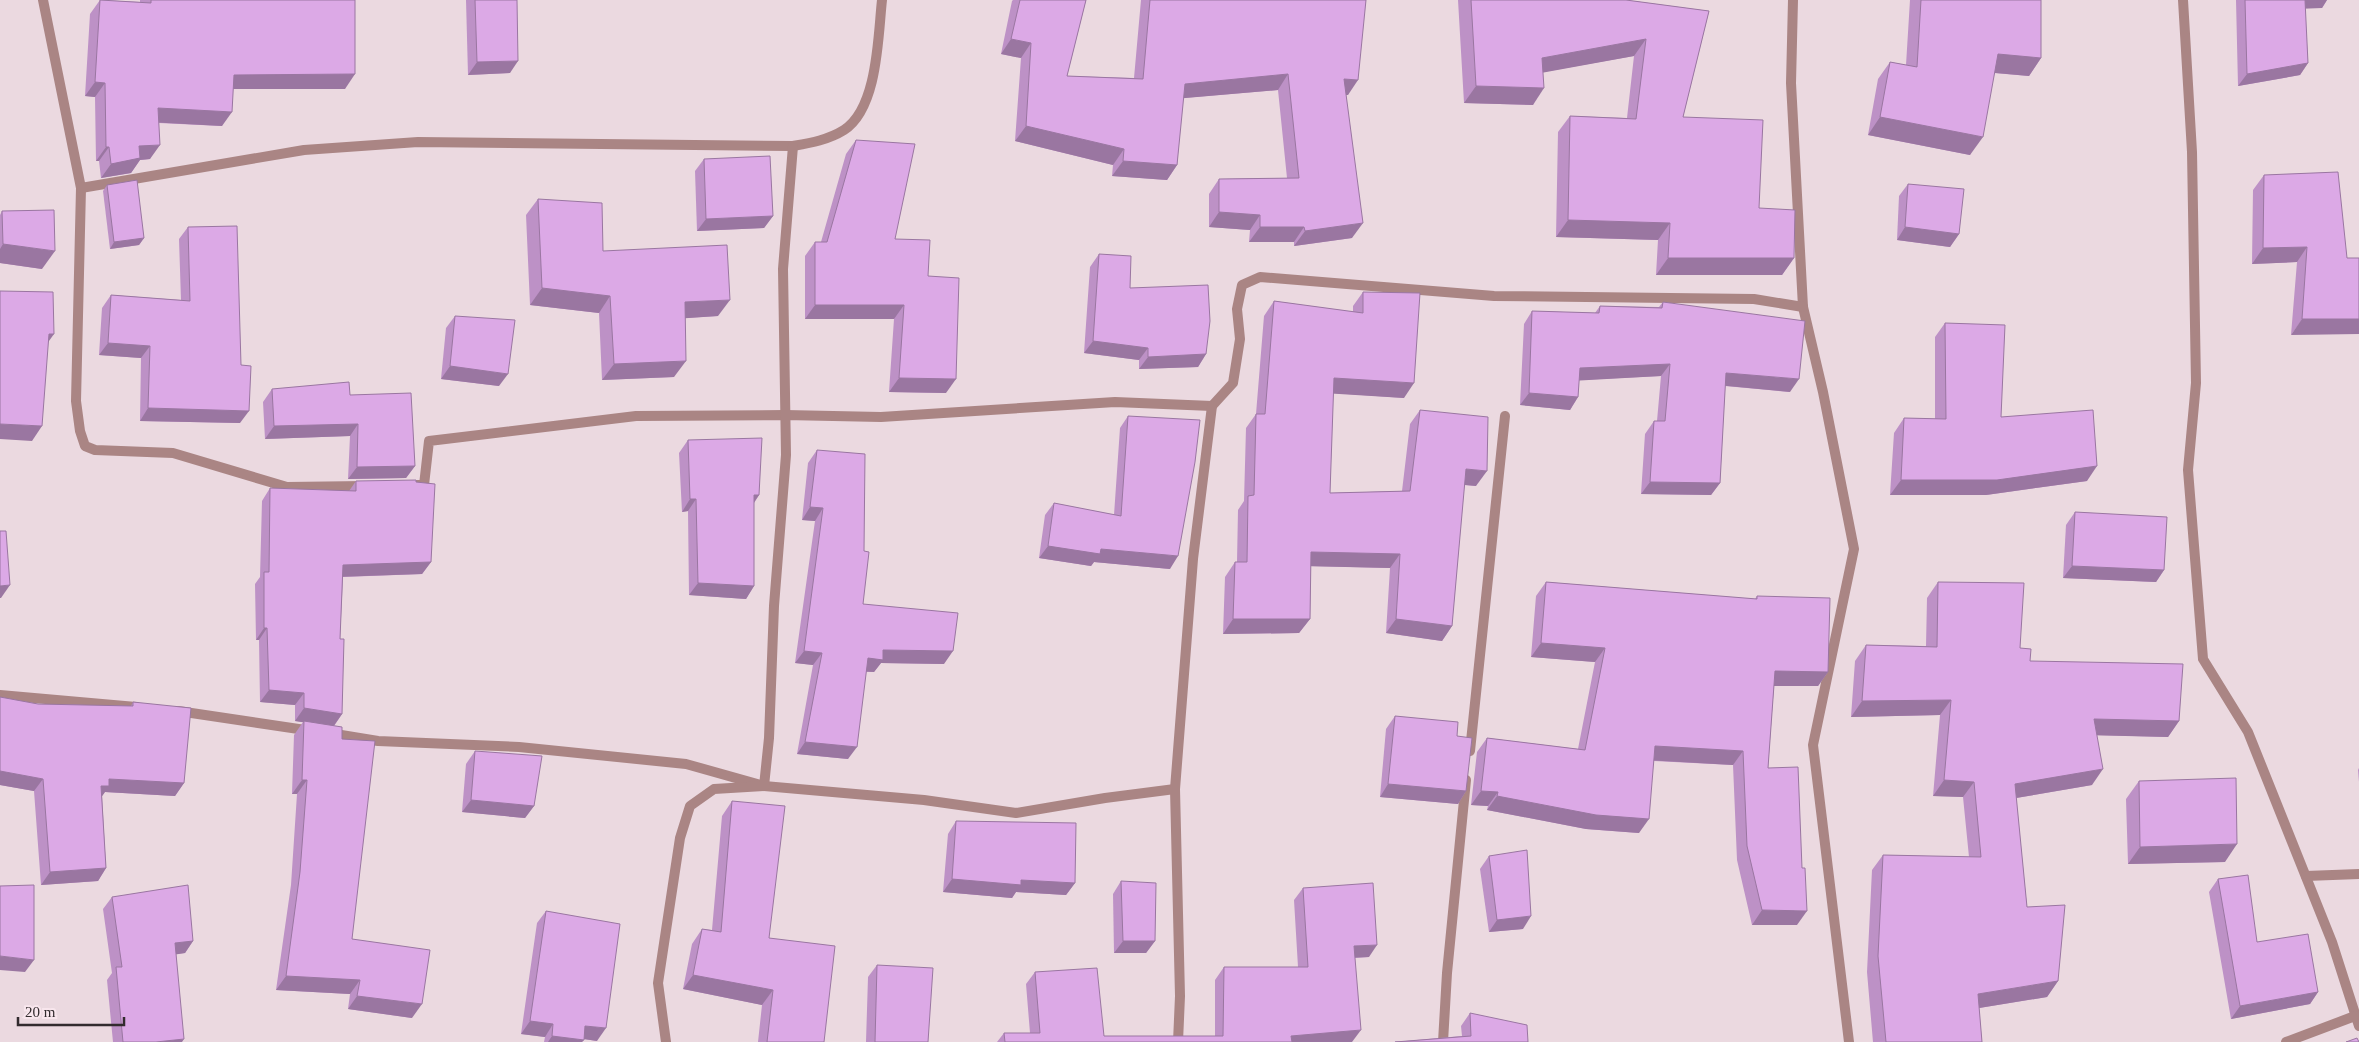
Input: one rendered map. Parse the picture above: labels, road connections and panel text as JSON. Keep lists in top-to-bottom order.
{
  "scale_bar": "20 m"
}
